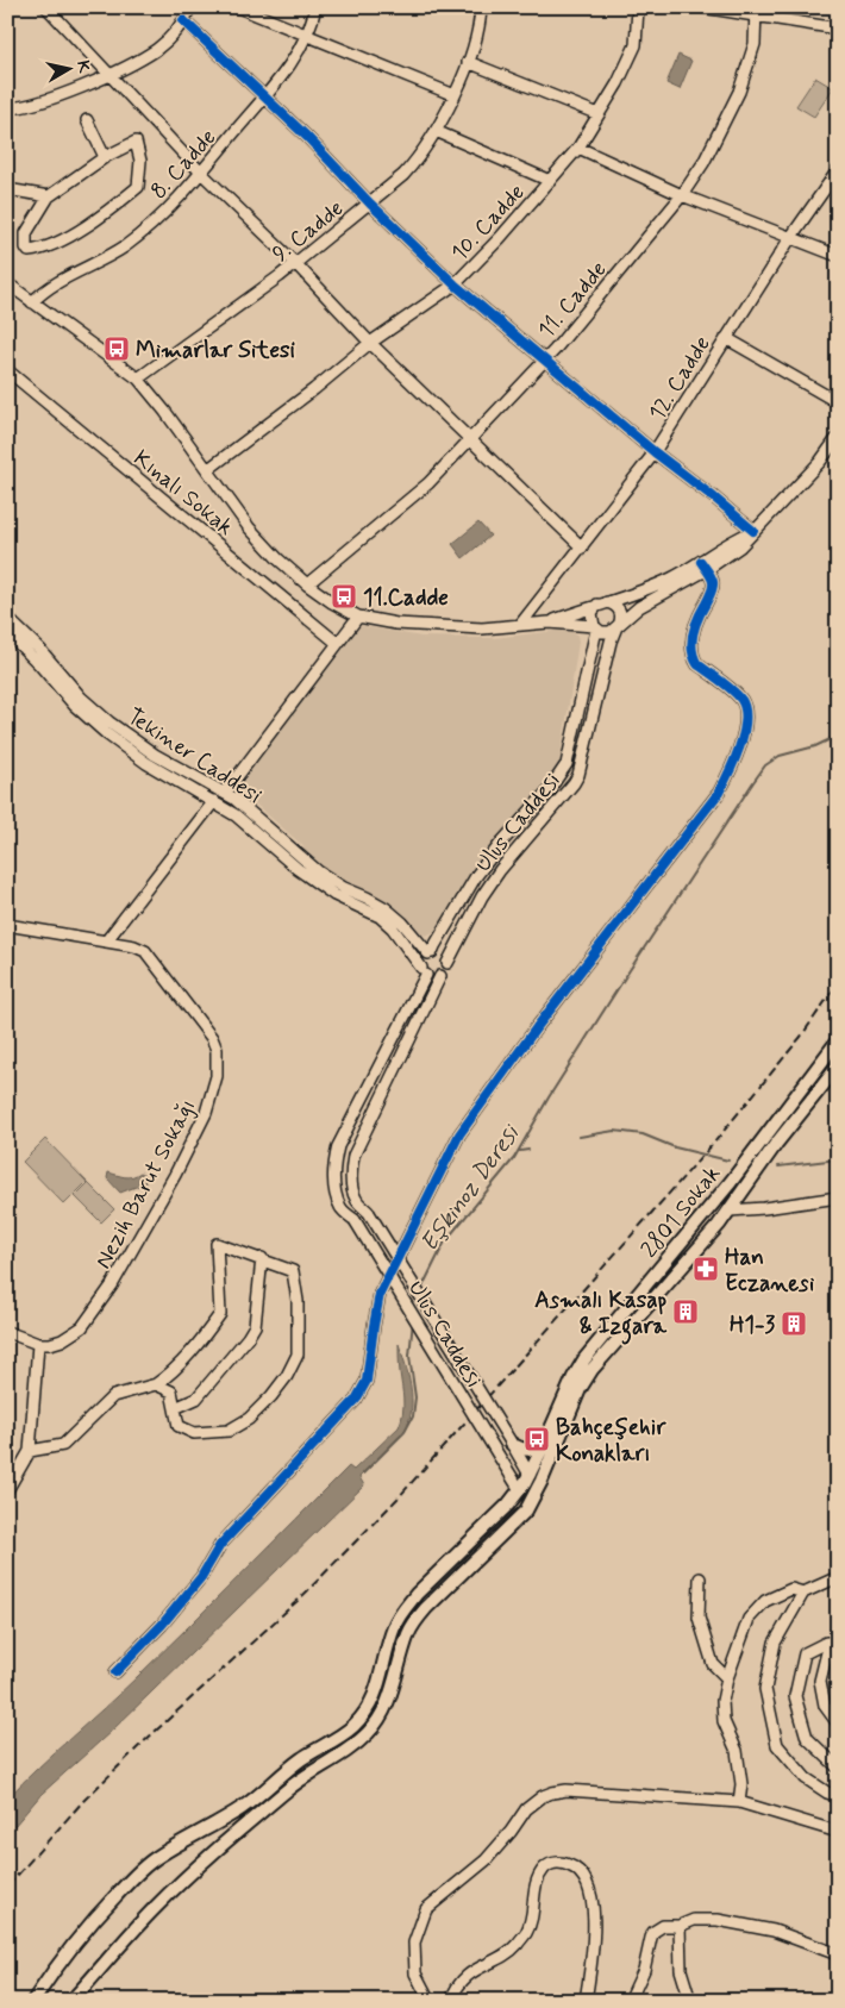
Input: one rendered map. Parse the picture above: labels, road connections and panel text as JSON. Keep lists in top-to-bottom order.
{
  "streets": {
    "main road": ["2801 Sokak"],
    "street": [
      "8. Cadde",
      "10. Cadde",
      "9. Cadde",
      "11. Cadde",
      "12. Cadde",
      "Kınalı Sokak",
      "Tekiner Caddesi",
      "Ulus Caddesi",
      "Nezih Barut Sokağı"
    ]
  },
  "crossings": [
    ["Tekiner Caddesi", "Ulus Caddesi"],
    ["Ulus Caddesi", "2801 Sokak"]
  ],
  "water": ["Eşkinoz Deresi"],
  "places": {
    "bus stop": ["Mimarlar Sitesi", "11.Cadde", "Bahçeşehir Konakları"],
    "pharmacy": ["Han Eczanesi"],
    "building": ["Asmalı Kasap & Izgara", "H1-3"]
  },
  "north": "right"
}
